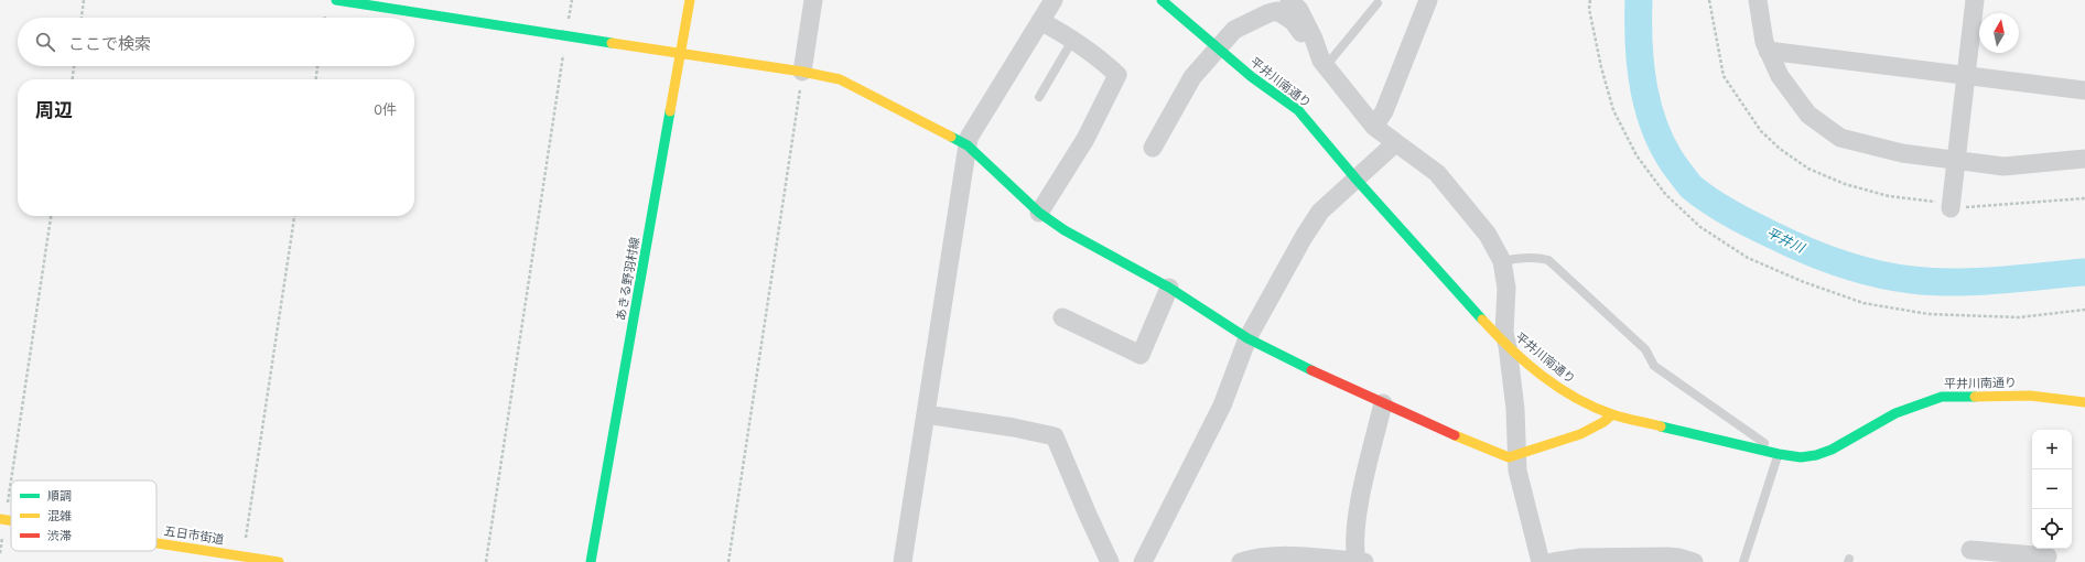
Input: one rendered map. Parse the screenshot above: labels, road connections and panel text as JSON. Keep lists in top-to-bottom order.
{
  "streets": {
    "street": ["平井川南通り", "あきる野羽村線", "五日市街道"]
  },
  "water": ["平井川"],
  "legend": ["順調", "混雑", "渋滞"],
  "north": "top",
  "page": {
    "search": "ここで検索",
    "heading": ["周辺", "0件"],
    "map_buttons": ["+", "−"]
  }
}
